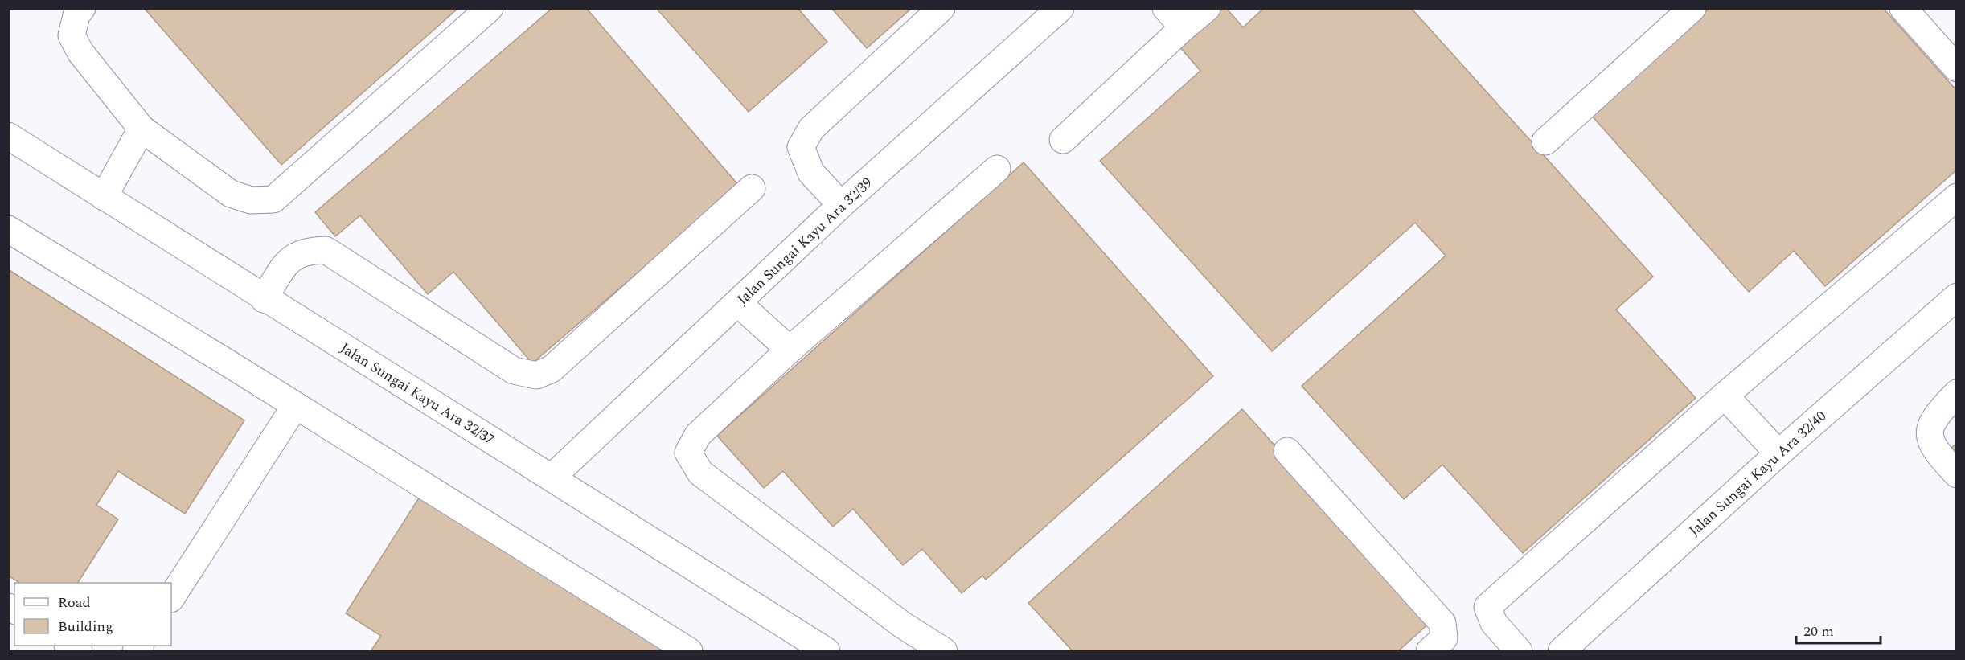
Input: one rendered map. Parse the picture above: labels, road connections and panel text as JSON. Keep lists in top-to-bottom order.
{
  "streets": {
    "street": ["Jalan Sungai Kayu Ara 32/39", "Jalan Sungai Kayu Ara 32/37", "Jalan Sungai Kayu Ara 32/40"]
  },
  "crossings": [
    ["Jalan Sungai Kayu Ara 32/39", "Jalan Sungai Kayu Ara 32/37"]
  ],
  "legend": ["Road", "Building"],
  "scale_bar": "20 m"
}
